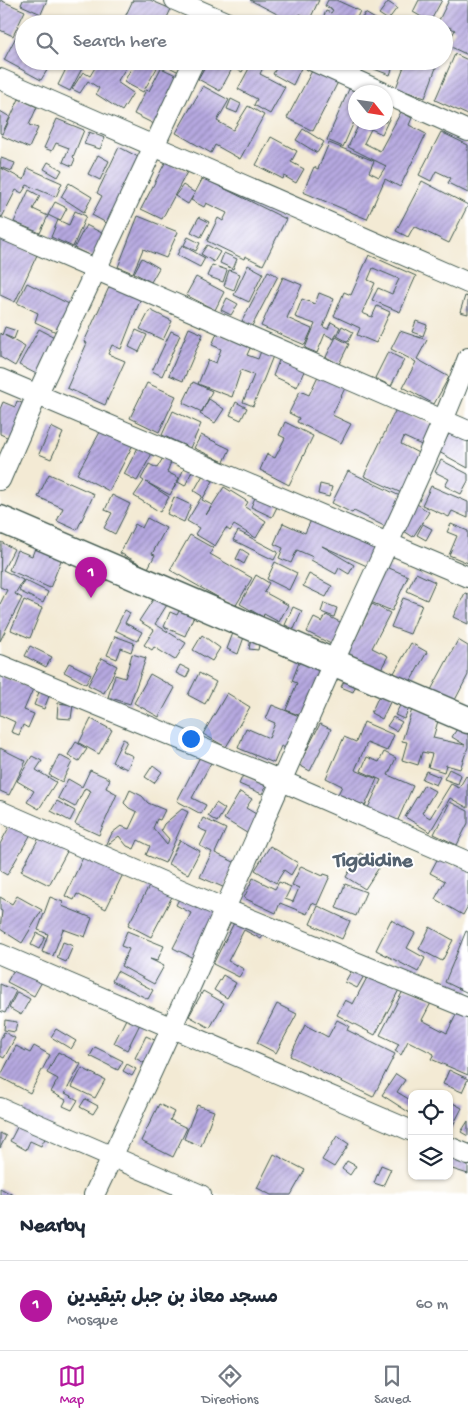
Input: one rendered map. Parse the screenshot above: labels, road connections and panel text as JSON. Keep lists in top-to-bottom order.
{
  "districts": ["Tigdidine"],
  "north": "bottom right",
  "page": {
    "search": "Search here",
    "pins": "1",
    "heading": "Nearby",
    "list": [
      {
        "mark": "1",
        "name": "مسجد معاذ بن جبل بتيقيدين",
        "note": "Mosque",
        "value": "60 m"
      }
    ],
    "nav": ["Map", "Directions", "Saved"]
  }
}
